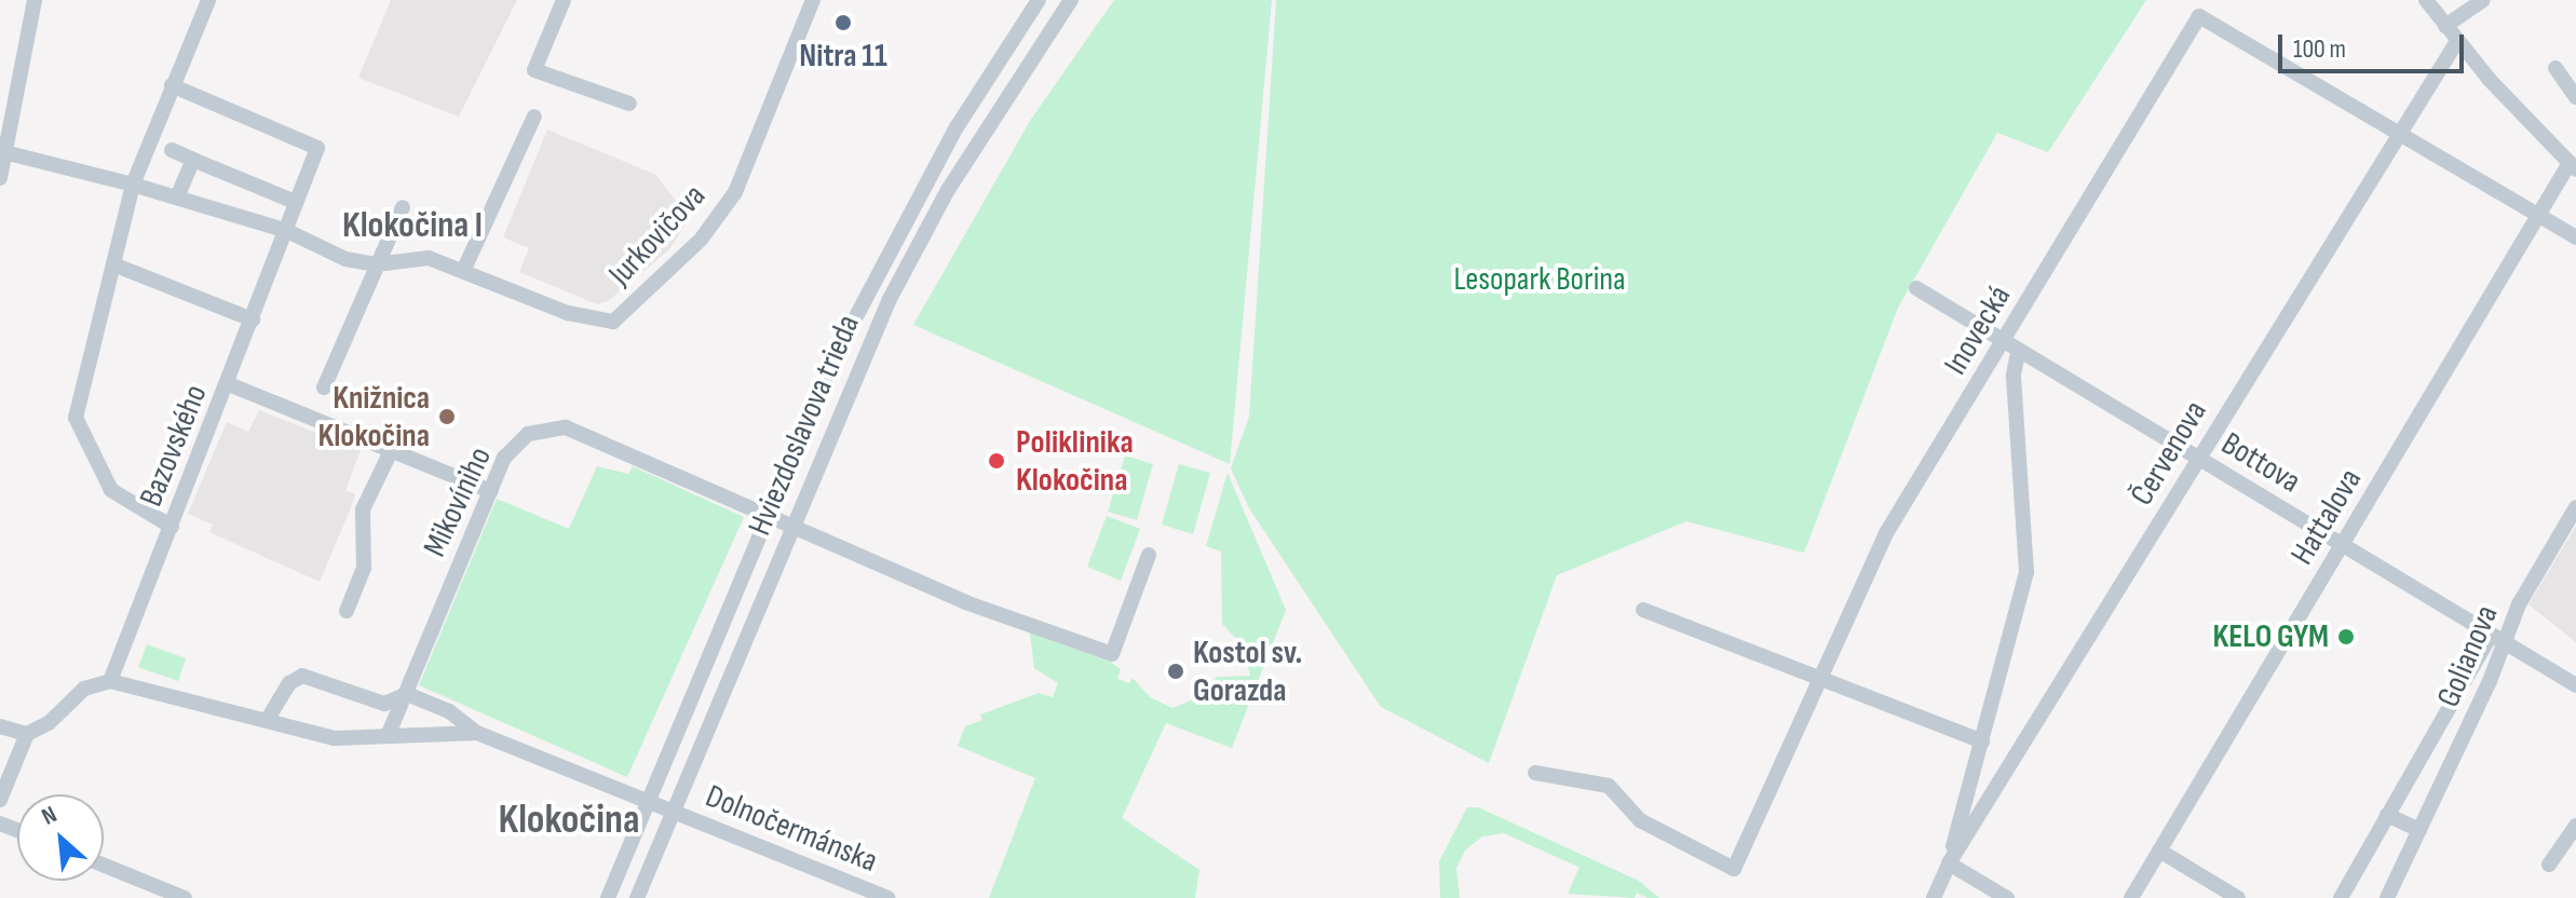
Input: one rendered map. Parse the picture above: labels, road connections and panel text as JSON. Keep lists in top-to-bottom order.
{
  "streets": {
    "street": [
      "Jurkovičova",
      "Inovecká",
      "Hviezdoslavova trieda",
      "Bazovského",
      "Červenova",
      "Bottova",
      "Mikovíniho",
      "Hattalova",
      "Golianova",
      "Dolnočermánska"
    ]
  },
  "crossings": [
    ["Jurkovičova", "Bazovského"],
    ["Inovecká", "Červenova"],
    ["Inovecká", "Bottova"],
    ["Hviezdoslavova trieda", "Mikovíniho"],
    ["Hviezdoslavova trieda", "Dolnočermánska"],
    ["Červenova", "Bottova"],
    ["Bottova", "Hattalova"],
    ["Bottova", "Golianova"]
  ],
  "districts": ["Klokočina I", "Klokočina"],
  "parks": ["Lesopark Borina"],
  "places": [
    "Nitra 11",
    "Knižnica Klokočina",
    "Poliklinika Klokočina",
    "KELO GYM",
    "Kostol sv. Gorazda"
  ],
  "scale_bar": "100 m",
  "north": "top left"
}
